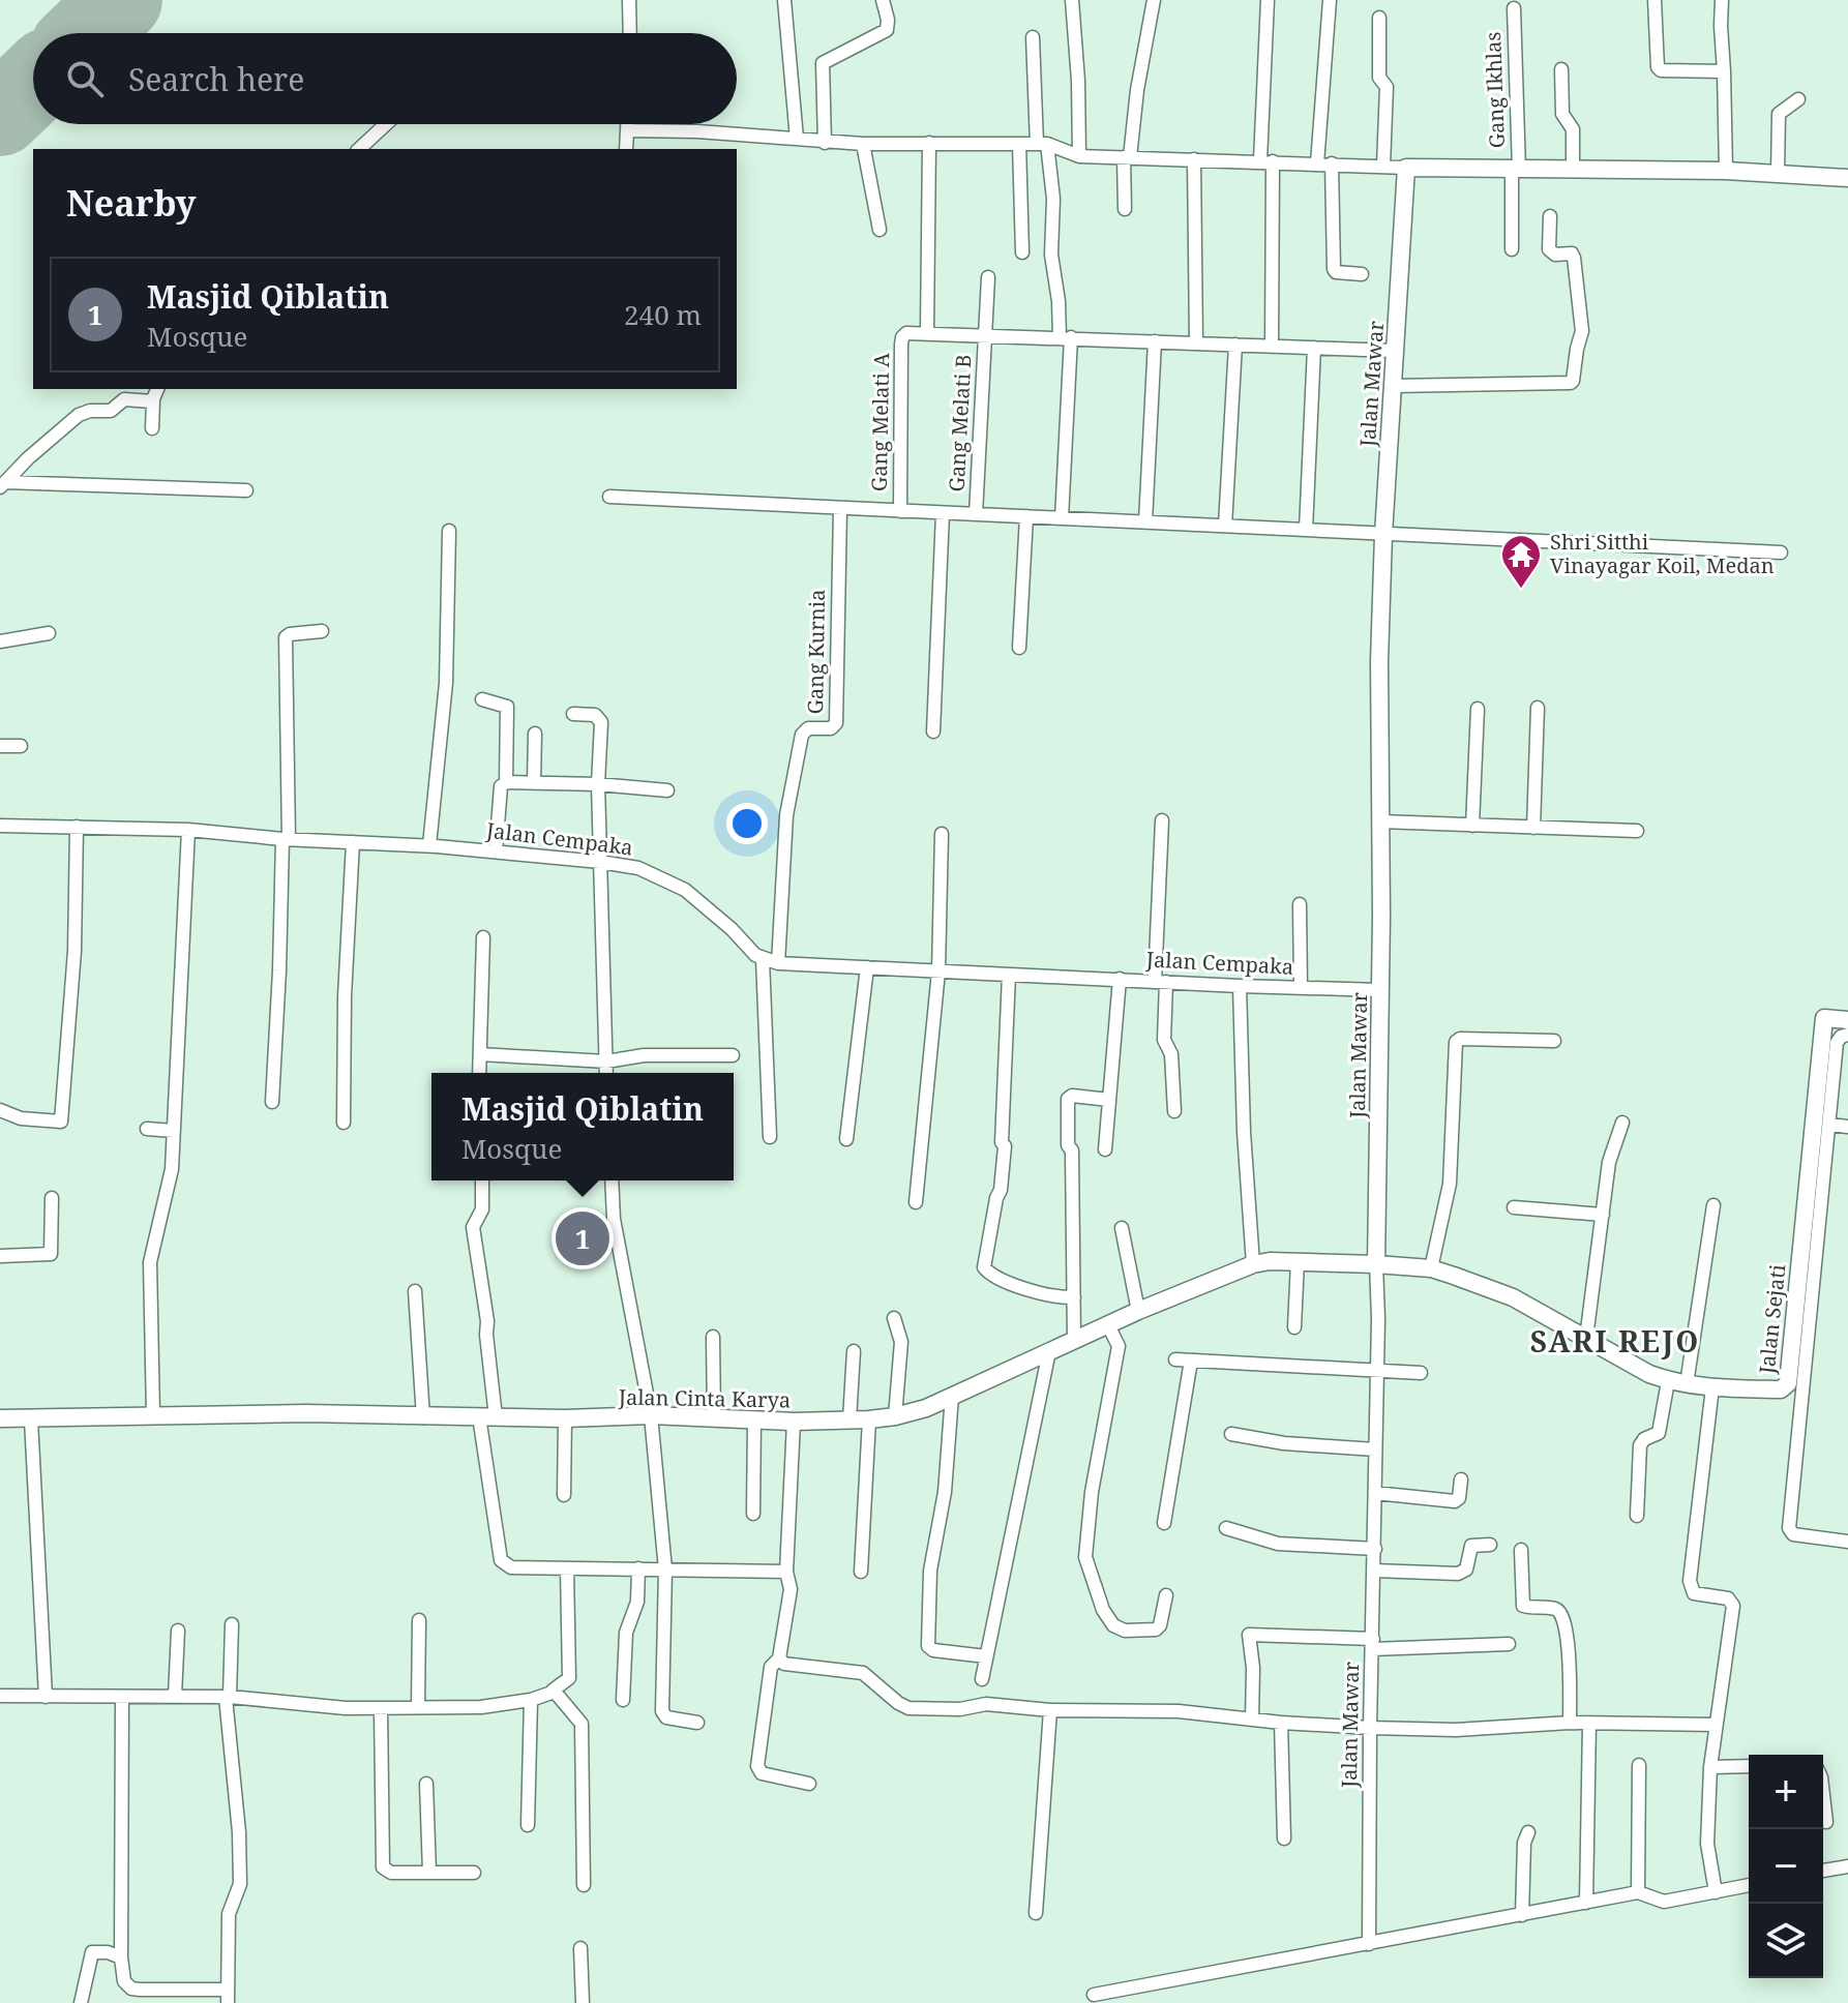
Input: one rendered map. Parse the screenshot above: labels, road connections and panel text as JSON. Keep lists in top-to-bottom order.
{
  "streets": {
    "street": [
      "Gang Ikhlas",
      "Jalan Mawar",
      "Gang Melati A",
      "Gang Melati B",
      "Gang Kurnia",
      "Jalan Cempaka",
      "Jalan Sejati",
      "Jalan Cinta Karya"
    ]
  },
  "crossings": [
    ["Jalan Mawar", "Jalan Cempaka"],
    ["Jalan Mawar", "Jalan Sejati"],
    ["Jalan Mawar", "Jalan Cinta Karya"],
    ["Gang Kurnia", "Jalan Cempaka"],
    ["Jalan Sejati", "Jalan Cinta Karya"]
  ],
  "districts": ["SARI REJO"],
  "places": {
    "temple": ["Shri Sitthi Vinayagar Koil, Medan"]
  },
  "page": {
    "search": "Search here",
    "heading": "Nearby",
    "list": [
      {
        "mark": "1",
        "name": "Masjid Qiblatin",
        "note": "Mosque",
        "value": "240 m"
      }
    ],
    "popup": ["Masjid Qiblatin", "Mosque"],
    "pins": "1",
    "map_buttons": ["+", "−"]
  }
}
